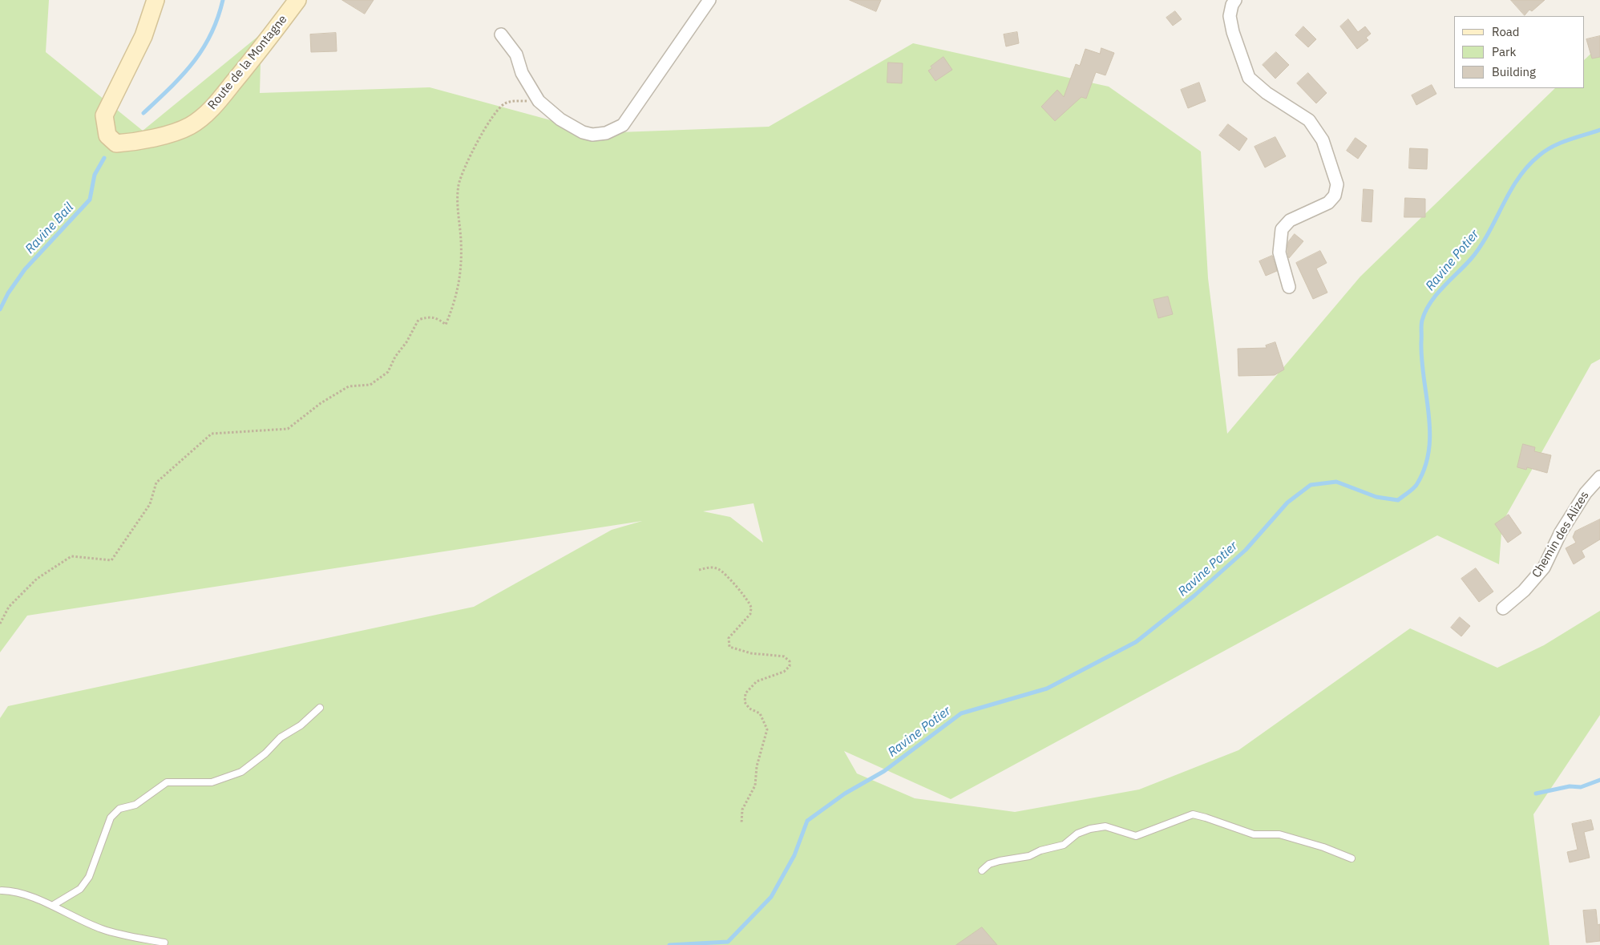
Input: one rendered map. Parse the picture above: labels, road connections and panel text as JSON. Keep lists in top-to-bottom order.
{
  "streets": {
    "main road": ["Route de la Montagne"],
    "street": ["Chemin des Alizes"]
  },
  "water": ["Ravine Bail", "Ravine Potier"],
  "legend": ["Road", "Park", "Building"]
}
